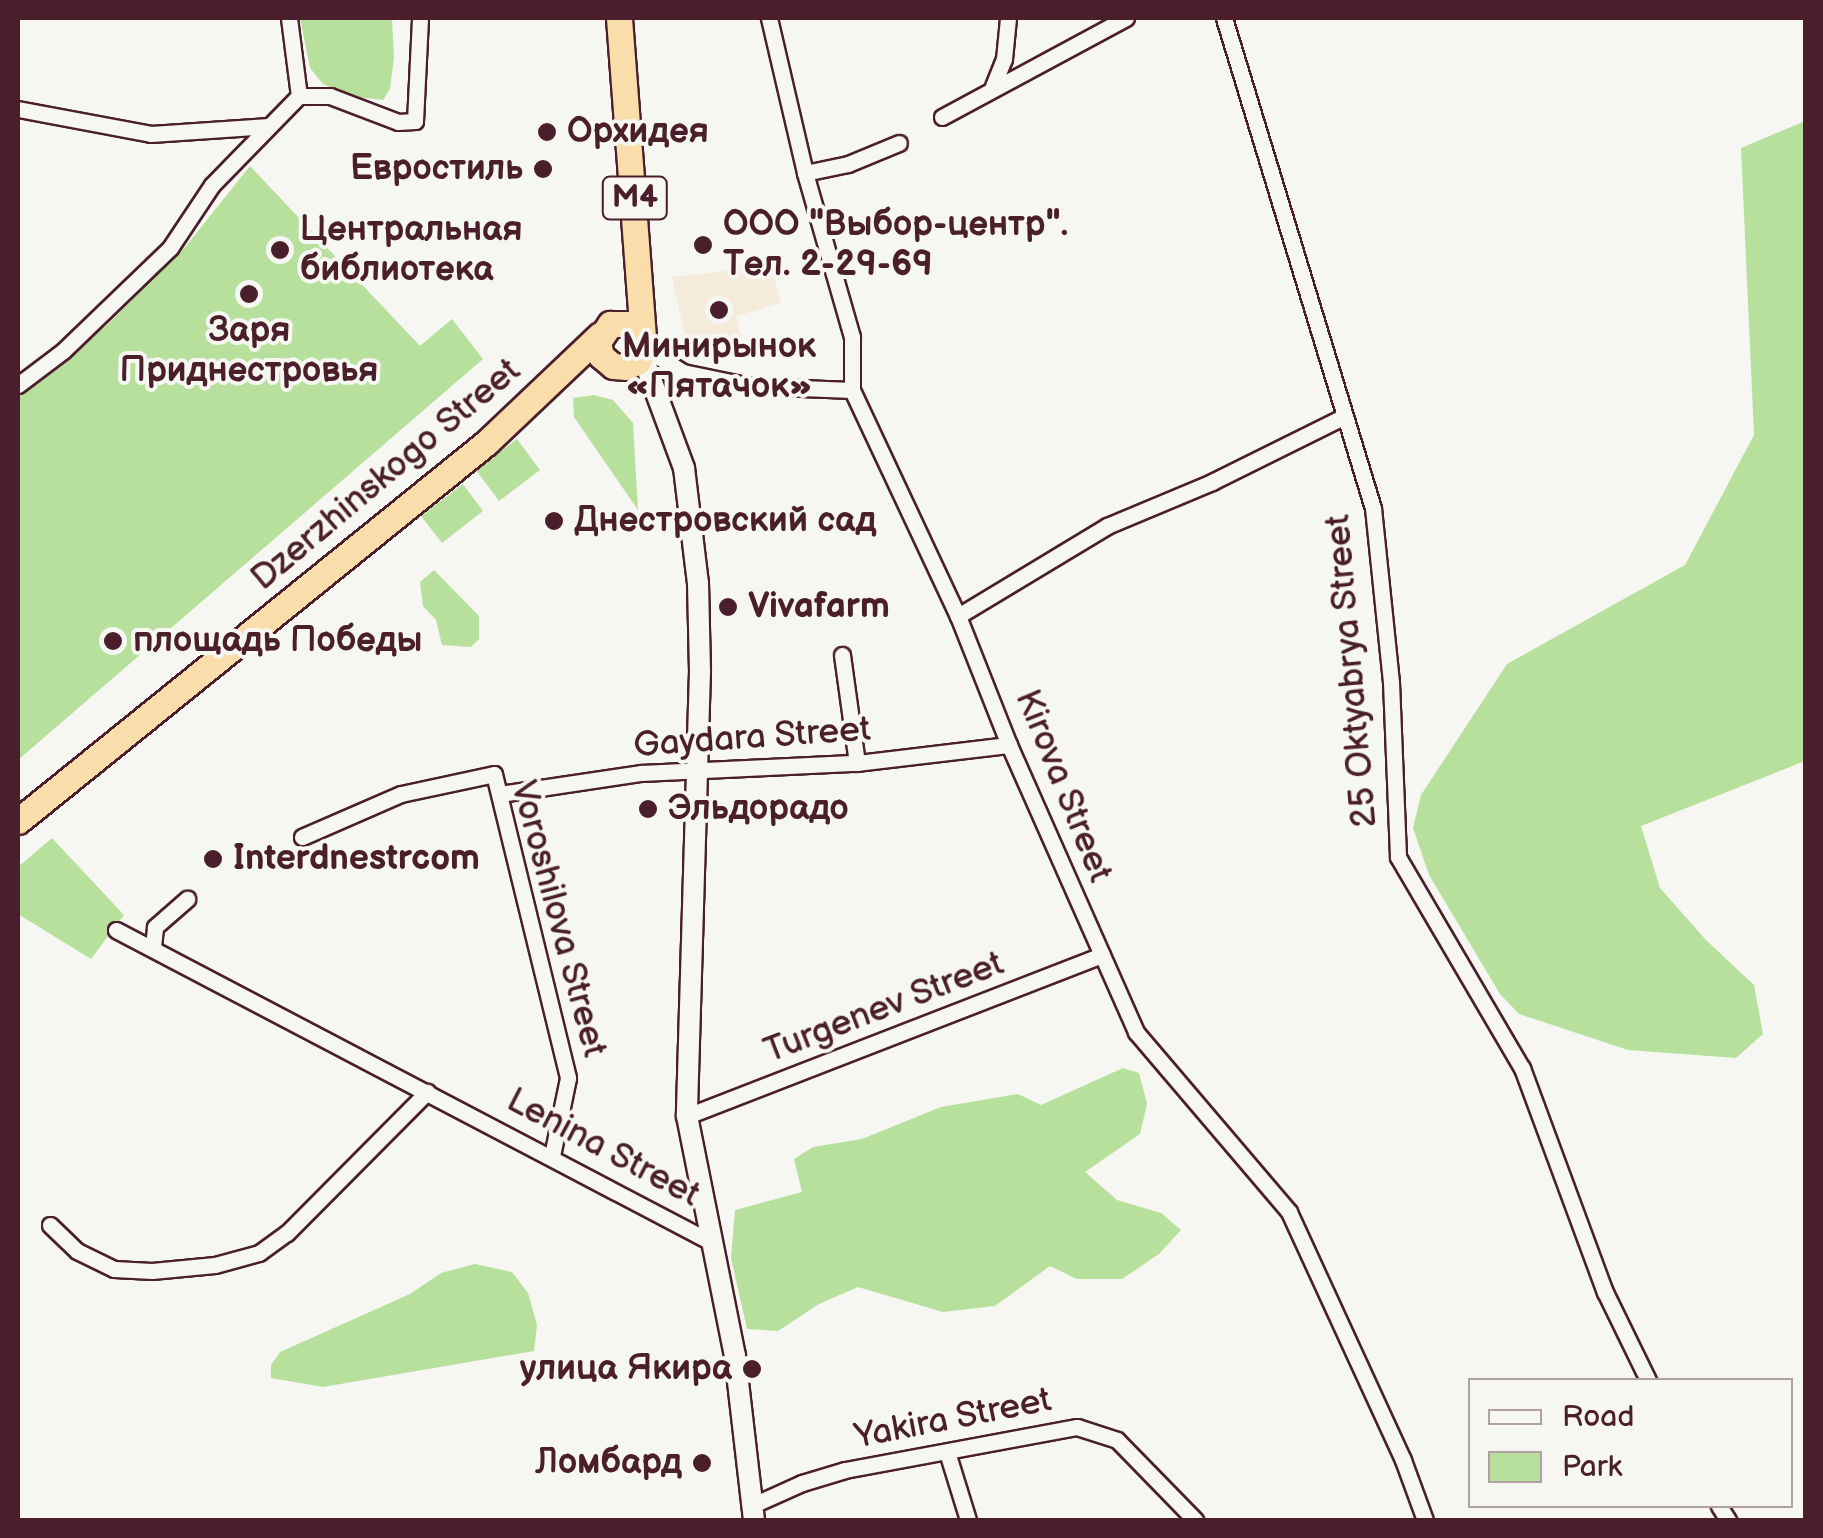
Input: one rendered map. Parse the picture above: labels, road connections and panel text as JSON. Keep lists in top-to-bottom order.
{
  "streets": {
    "highway": ["M4", "Dzerzhinskogo Street"],
    "street": [
      "25 Oktyabrya Street",
      "Gaydara Street",
      "Kirova Street",
      "Voroshilova Street",
      "Turgenev Street",
      "Lenina Street",
      "Yakira Street"
    ]
  },
  "crossings": [
    ["M4", "Dzerzhinskogo Street"],
    ["Gaydara Street", "Kirova Street"],
    ["Gaydara Street", "Voroshilova Street"],
    ["Kirova Street", "Turgenev Street"],
    ["Voroshilova Street", "Lenina Street"],
    ["Lenina Street", "Yakira Street"]
  ],
  "places": [
    "Орхидея",
    "Евростиль",
    "ООО \"Выбор-центр\". Тел. 2-29-69",
    "Центральная библиотека",
    "Заря Приднестровья",
    "Минирынок «Пятачок»",
    "Днестровский сад",
    "Vivafarm",
    "площадь Победы",
    "Эльдорадо",
    "Interdnestrcom",
    "улица Якира",
    "Ломбард"
  ],
  "legend": ["Road", "Park"]
}
